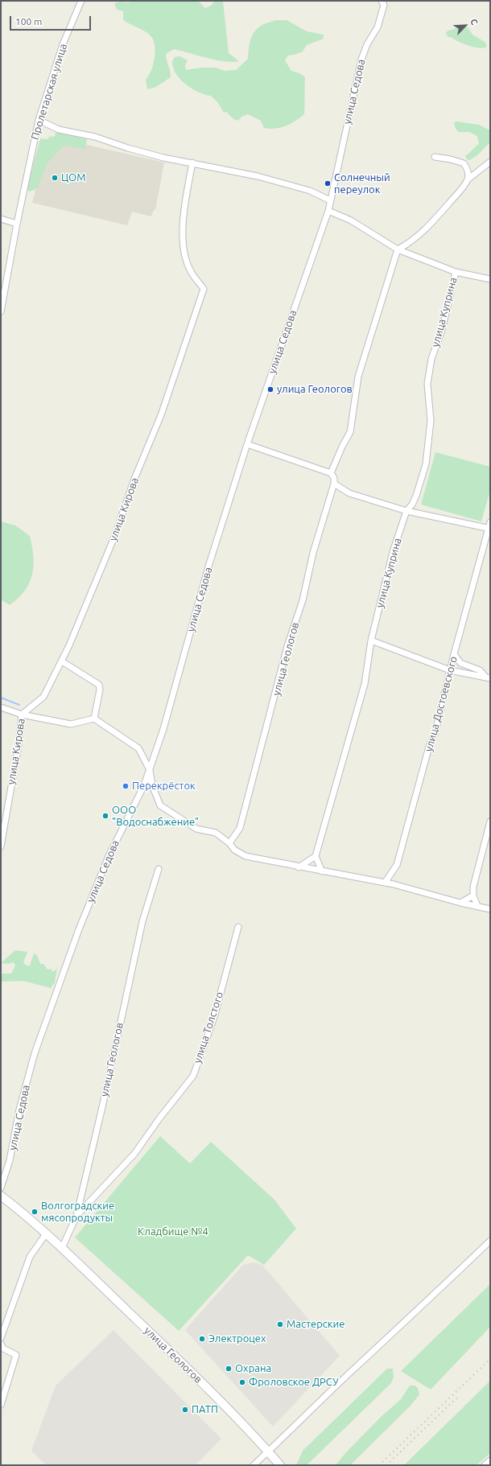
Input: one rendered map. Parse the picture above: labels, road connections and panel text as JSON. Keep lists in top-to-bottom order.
{
  "streets": {
    "street": [
      "Пролетарская улица",
      "улица Седова",
      "улица Куприна",
      "улица Кирова",
      "улица Геологов",
      "улица Достоевского",
      "улица Толстого"
    ]
  },
  "crossings": [
    ["улица Геологов", "улица Толстого"]
  ],
  "parks": ["Кладбище №4"],
  "places": [
    "ЦОМ",
    "Солнечный переулок",
    "улица Геологов",
    "Перекрёсток",
    "ООО \"Водоснабжение\"",
    "Волгоградские мясопродукты",
    "Мастерские",
    "Электроцех",
    "Охрана",
    "Фроловское ДРСУ",
    "ПАТП"
  ],
  "scale_bar": "100 m",
  "north": "top right"
}
